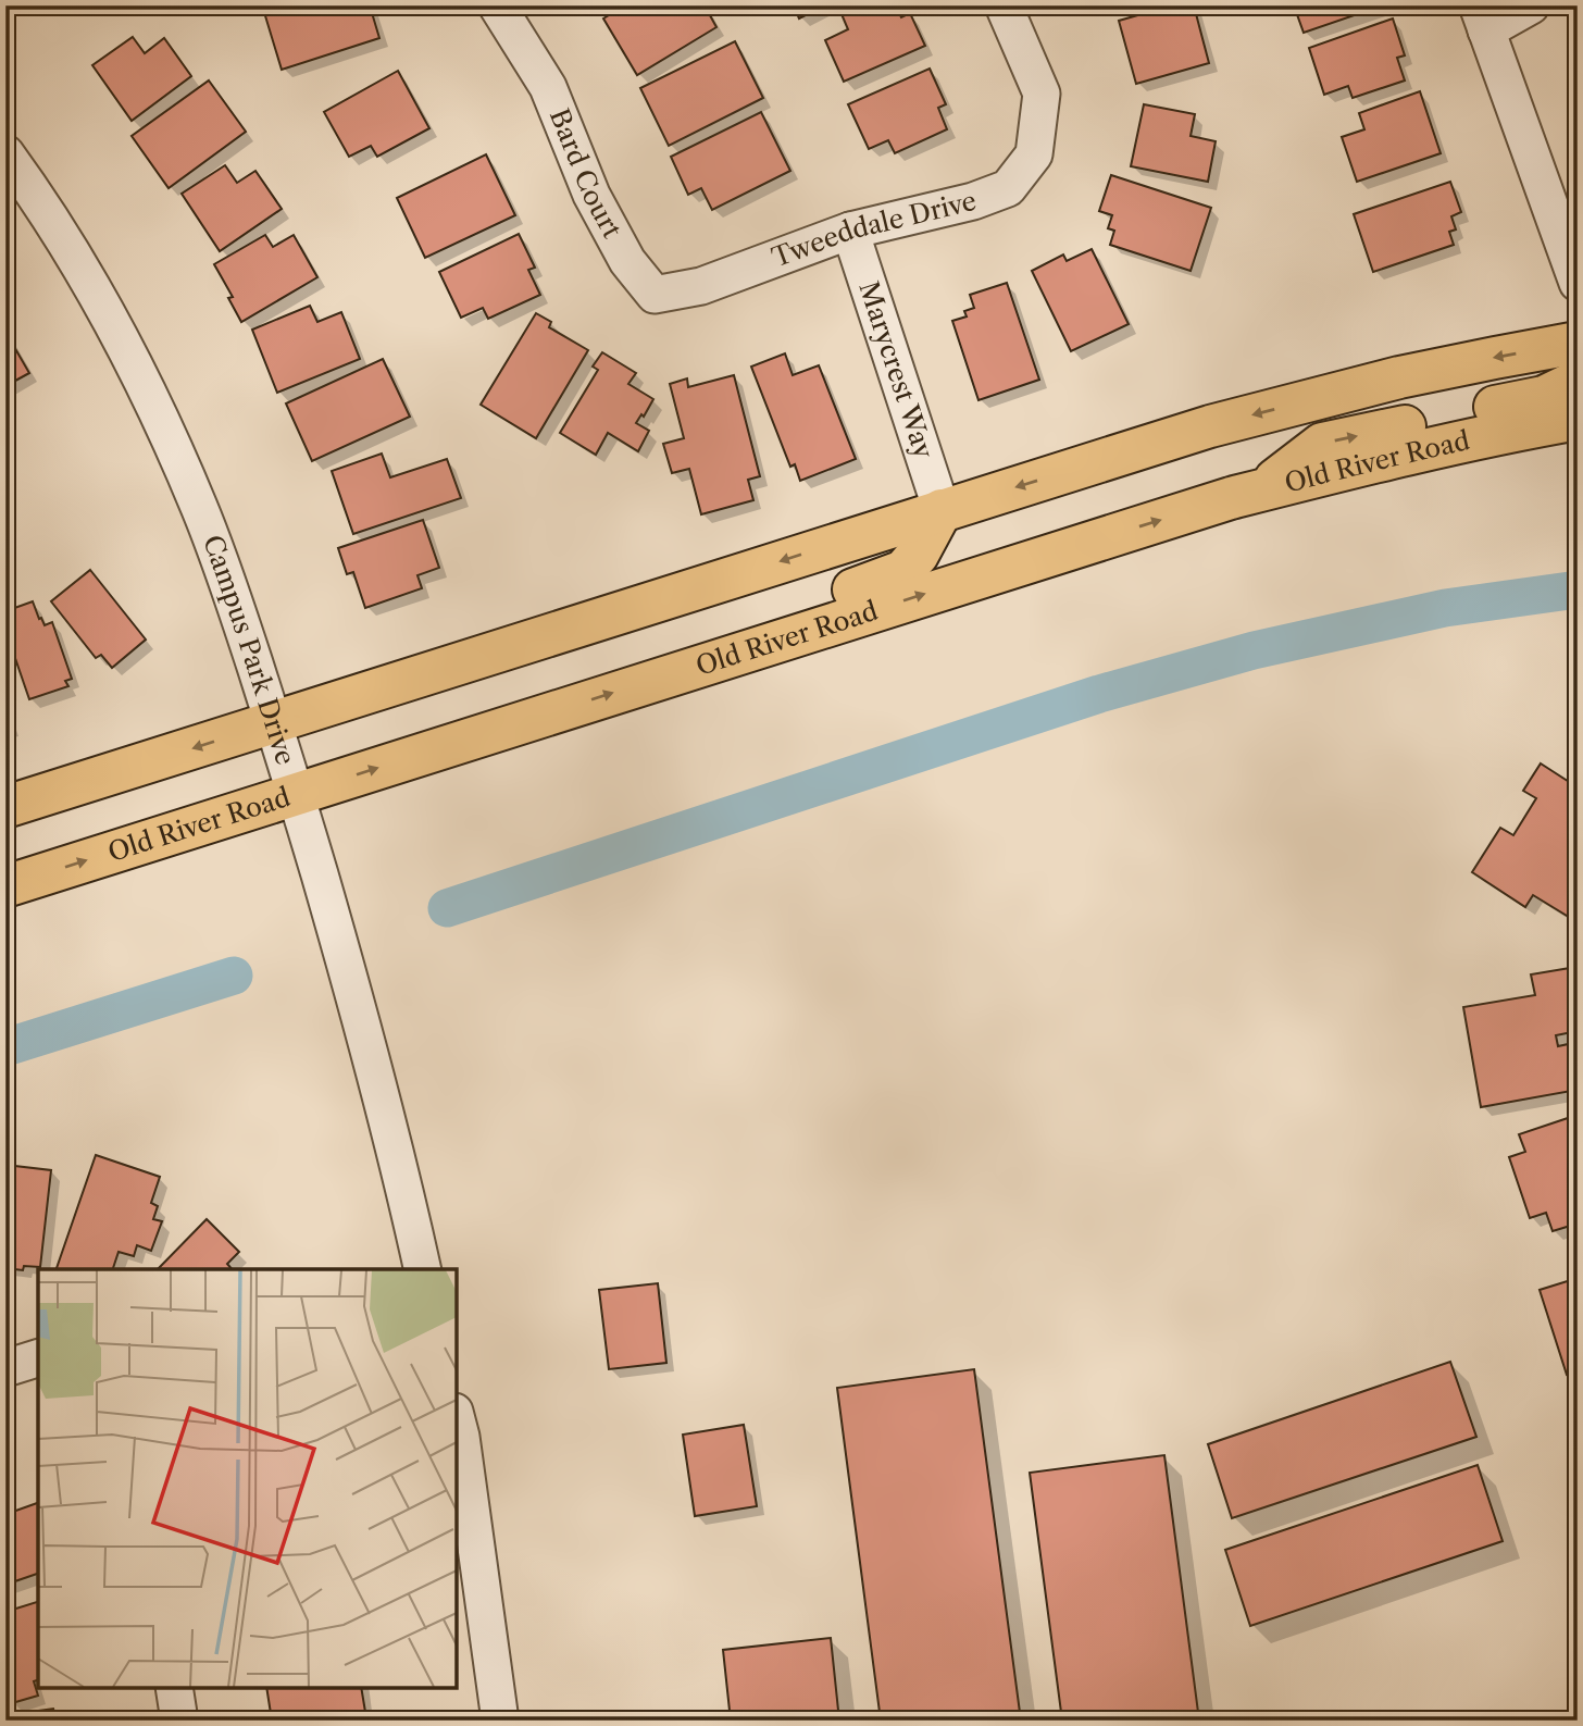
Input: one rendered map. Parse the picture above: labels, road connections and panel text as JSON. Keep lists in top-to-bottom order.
{
  "streets": {
    "main road": ["Old River Road"],
    "street": [
      "Bard Court",
      "Tweeddale Drive",
      "Marycrest Way",
      "Campus Park Drive"
    ]
  },
  "crossings": [
    ["Bard Court", "Tweeddale Drive"],
    ["Tweeddale Drive", "Marycrest Way"],
    ["Old River Road", "Campus Park Drive"]
  ]
}
